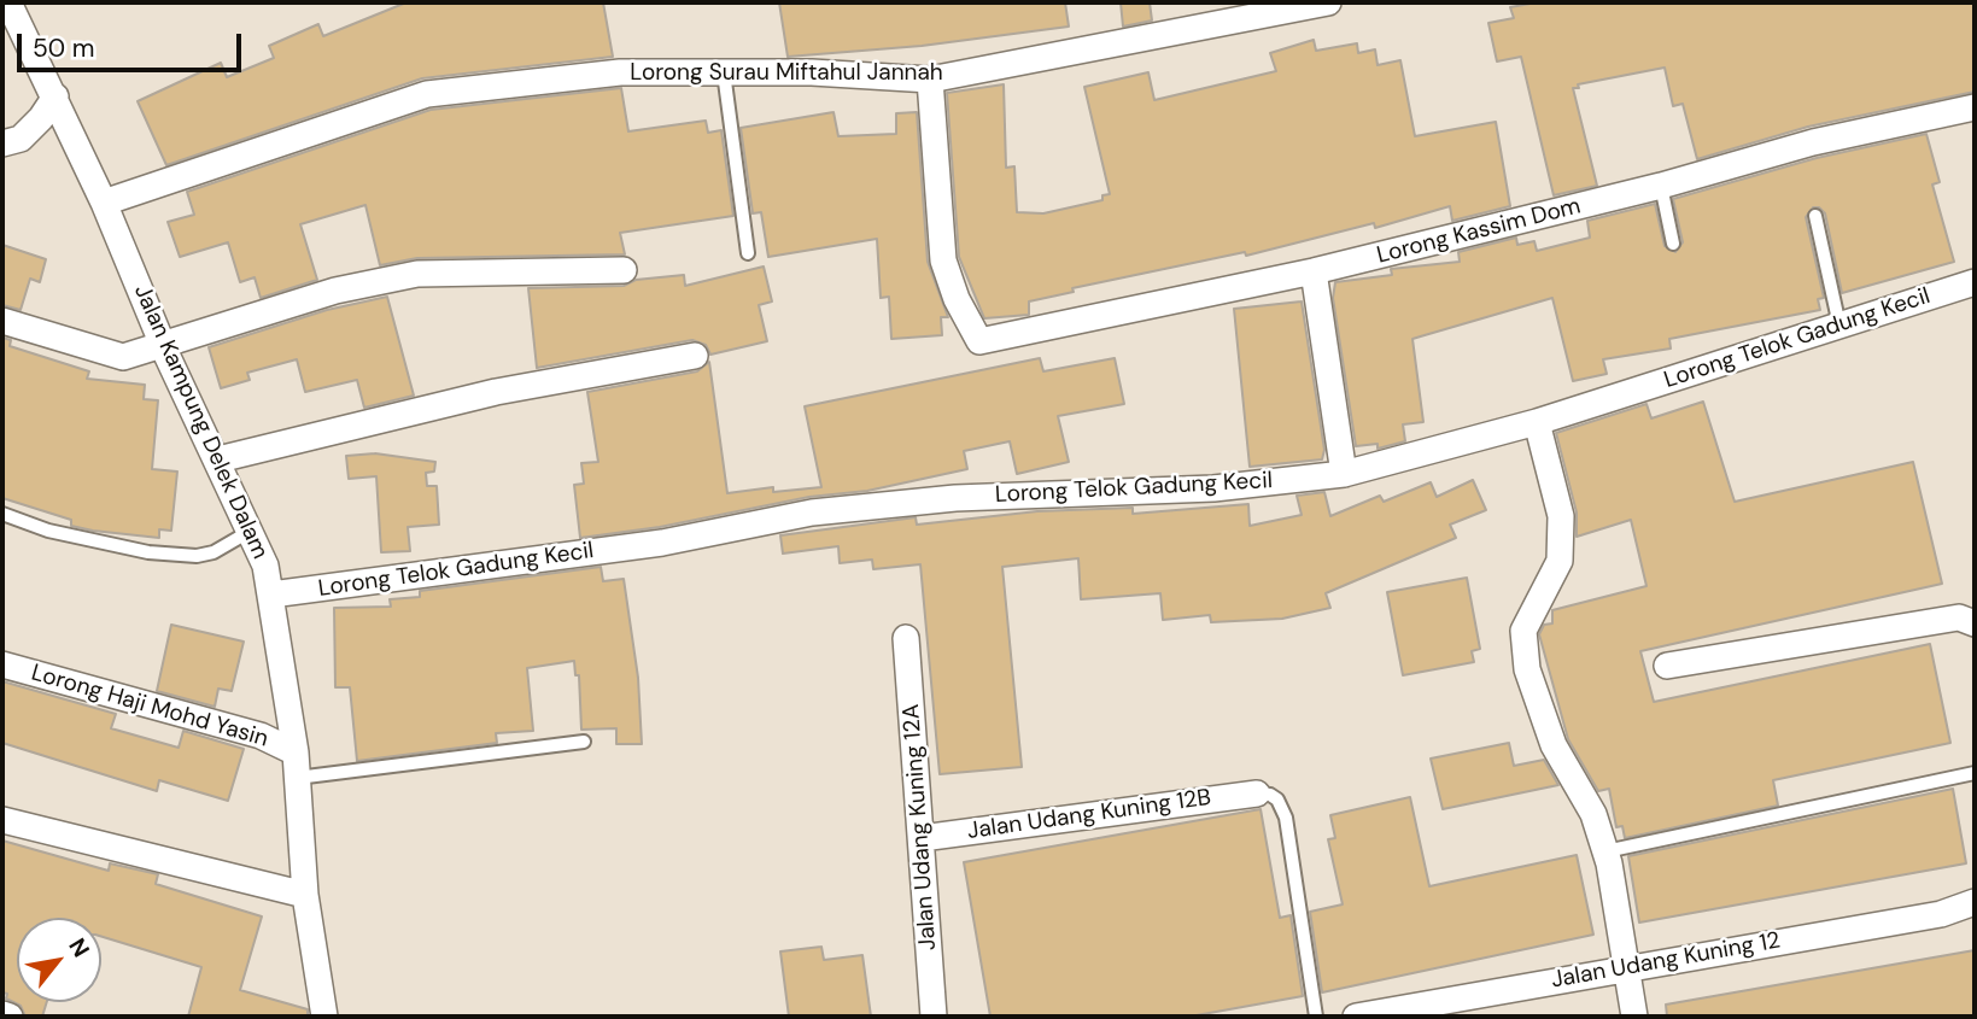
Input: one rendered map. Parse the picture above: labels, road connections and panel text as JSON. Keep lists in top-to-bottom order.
{
  "streets": {
    "street": [
      "Lorong Surau Miftahul Jannah",
      "Lorong Kassim Dom",
      "Lorong Telok Gadung Kecil",
      "Jalan Kampung Delek Dalam",
      "Lorong Haji Mohd Yasin",
      "Jalan Udang Kuning 12B",
      "Jalan Udang Kuning 12A",
      "Jalan Udang Kuning 12"
    ]
  },
  "crossings": [
    ["Lorong Surau Miftahul Jannah", "Lorong Kassim Dom"],
    ["Lorong Surau Miftahul Jannah", "Jalan Kampung Delek Dalam"],
    ["Lorong Telok Gadung Kecil", "Jalan Kampung Delek Dalam"],
    ["Jalan Kampung Delek Dalam", "Lorong Haji Mohd Yasin"],
    ["Jalan Udang Kuning 12B", "Jalan Udang Kuning 12A"]
  ],
  "scale_bar": "50 m",
  "north": "top right"
}
